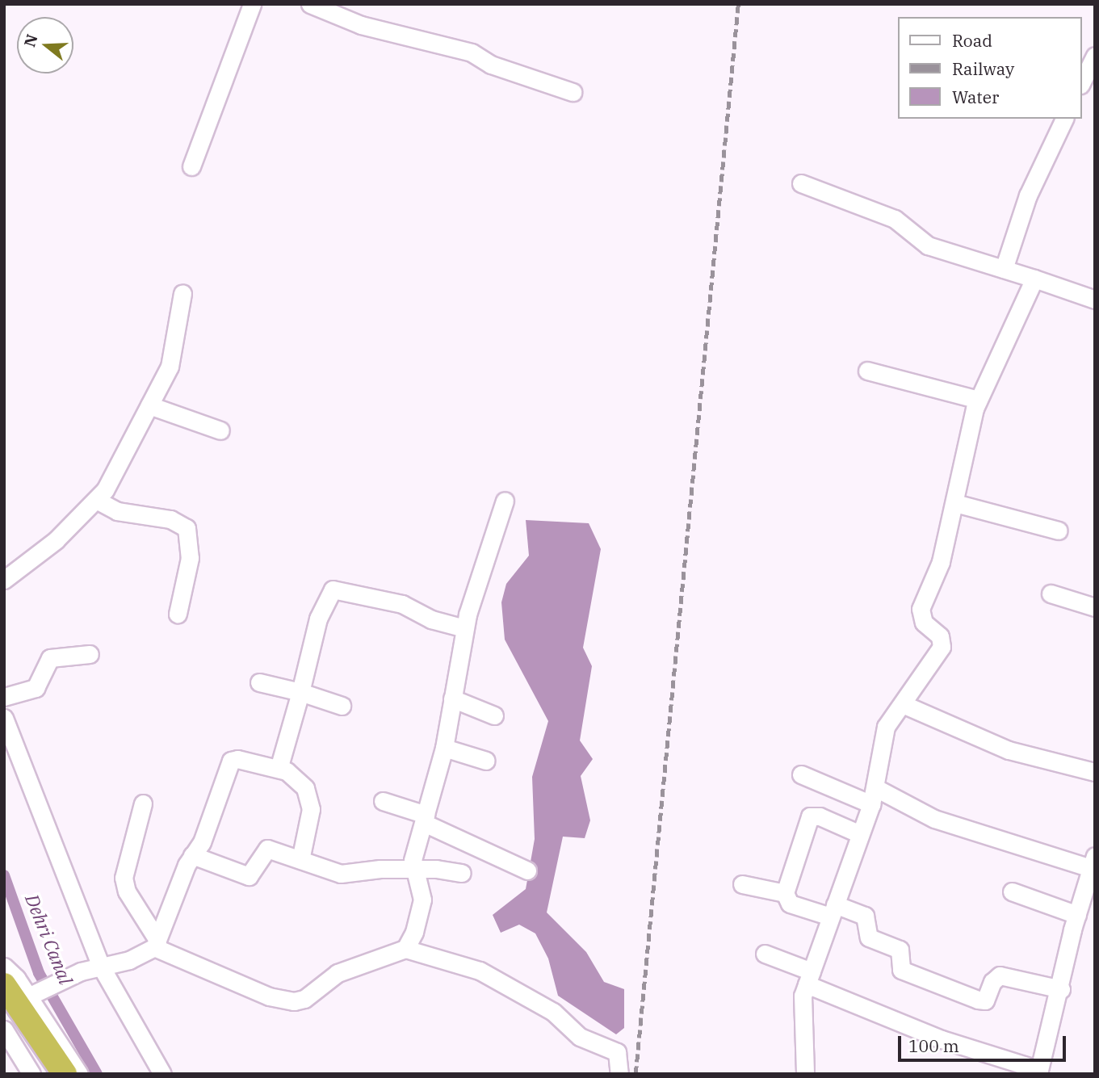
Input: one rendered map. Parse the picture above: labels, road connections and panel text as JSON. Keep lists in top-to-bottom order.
{
  "water": ["Dehri Canal"],
  "legend": ["Road", "Railway", "Water"],
  "scale_bar": "100 m",
  "north": "left"
}
